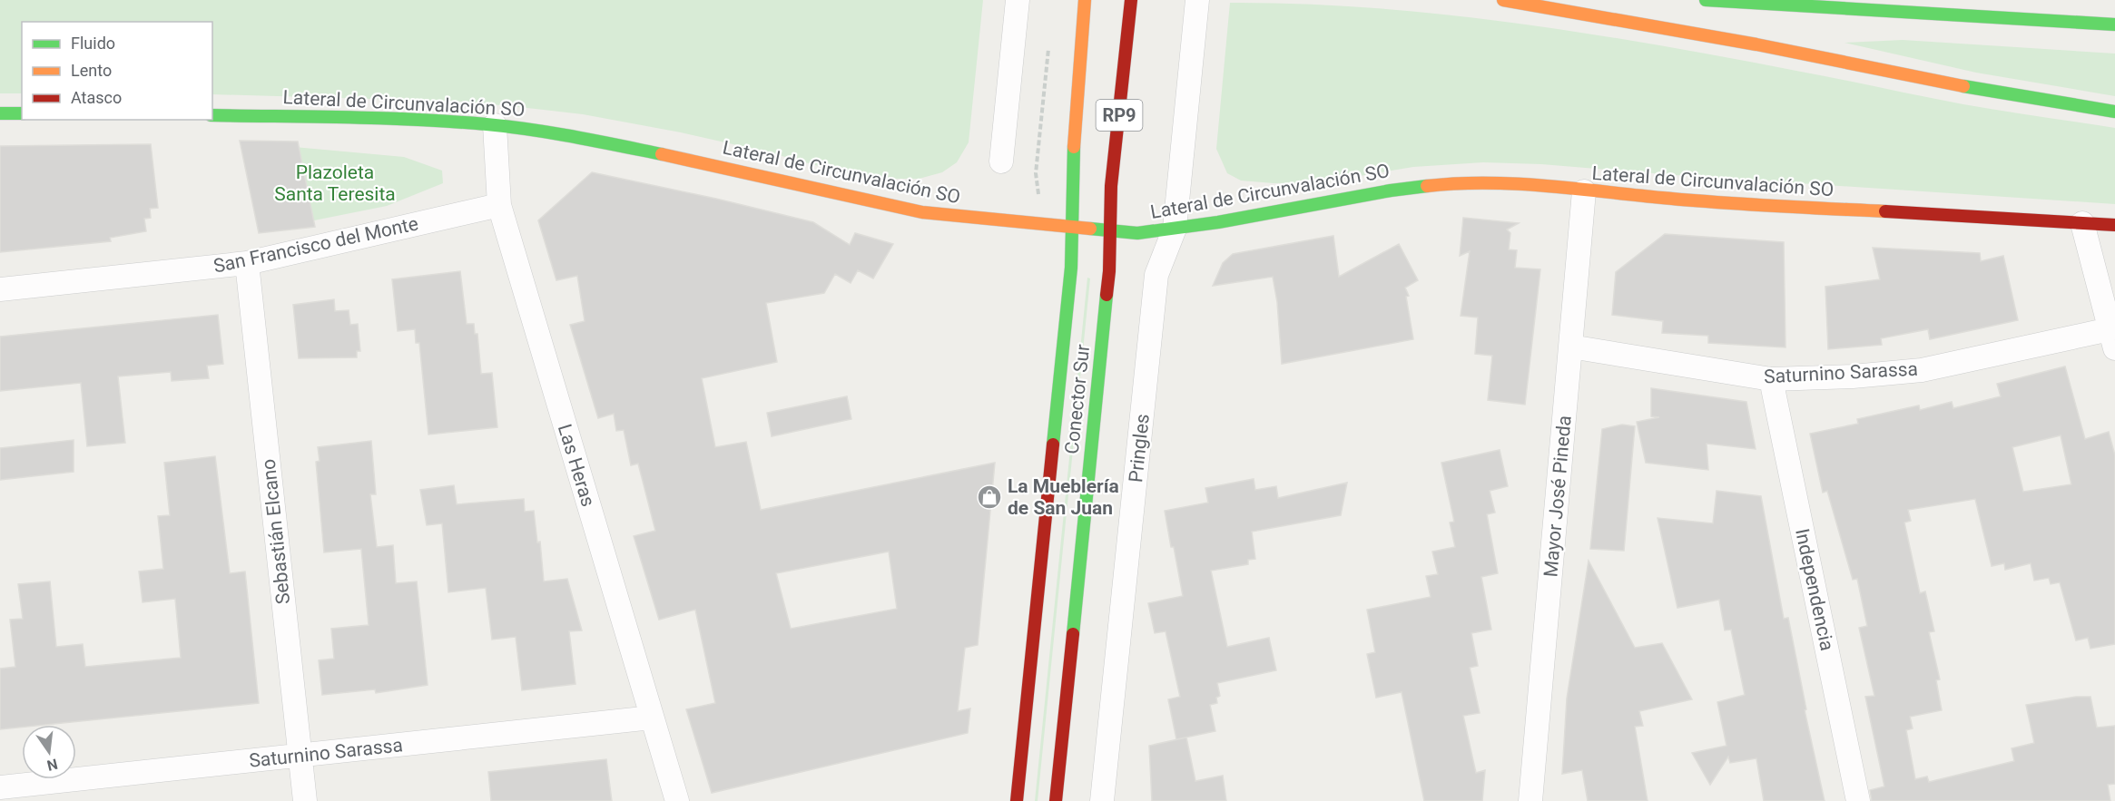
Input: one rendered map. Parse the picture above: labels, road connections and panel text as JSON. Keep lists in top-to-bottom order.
{
  "streets": {
    "main road": ["Lateral de Circunvalación SO", "RP9", "Conector Sur"],
    "street": [
      "San Francisco del Monte",
      "Saturnino Sarassa",
      "Pringles",
      "Las Heras",
      "Mayor José Pineda",
      "Sebastián Elcano",
      "Independencia"
    ]
  },
  "crossings": [
    ["Lateral de Circunvalación SO", "Conector Sur"],
    ["Lateral de Circunvalación SO", "Pringles"],
    ["Lateral de Circunvalación SO", "Las Heras"],
    ["Lateral de Circunvalación SO", "Mayor José Pineda"],
    ["San Francisco del Monte", "Las Heras"],
    ["San Francisco del Monte", "Sebastián Elcano"],
    ["Saturnino Sarassa", "Las Heras"],
    ["Saturnino Sarassa", "Mayor José Pineda"],
    ["Saturnino Sarassa", "Sebastián Elcano"],
    ["Saturnino Sarassa", "Independencia"]
  ],
  "parks": ["Plazoleta Santa Teresita"],
  "places": {
    "shop": ["La Mueblería de San Juan"]
  },
  "legend": ["Fluido", "Lento", "Atasco"],
  "north": "bottom"
}
